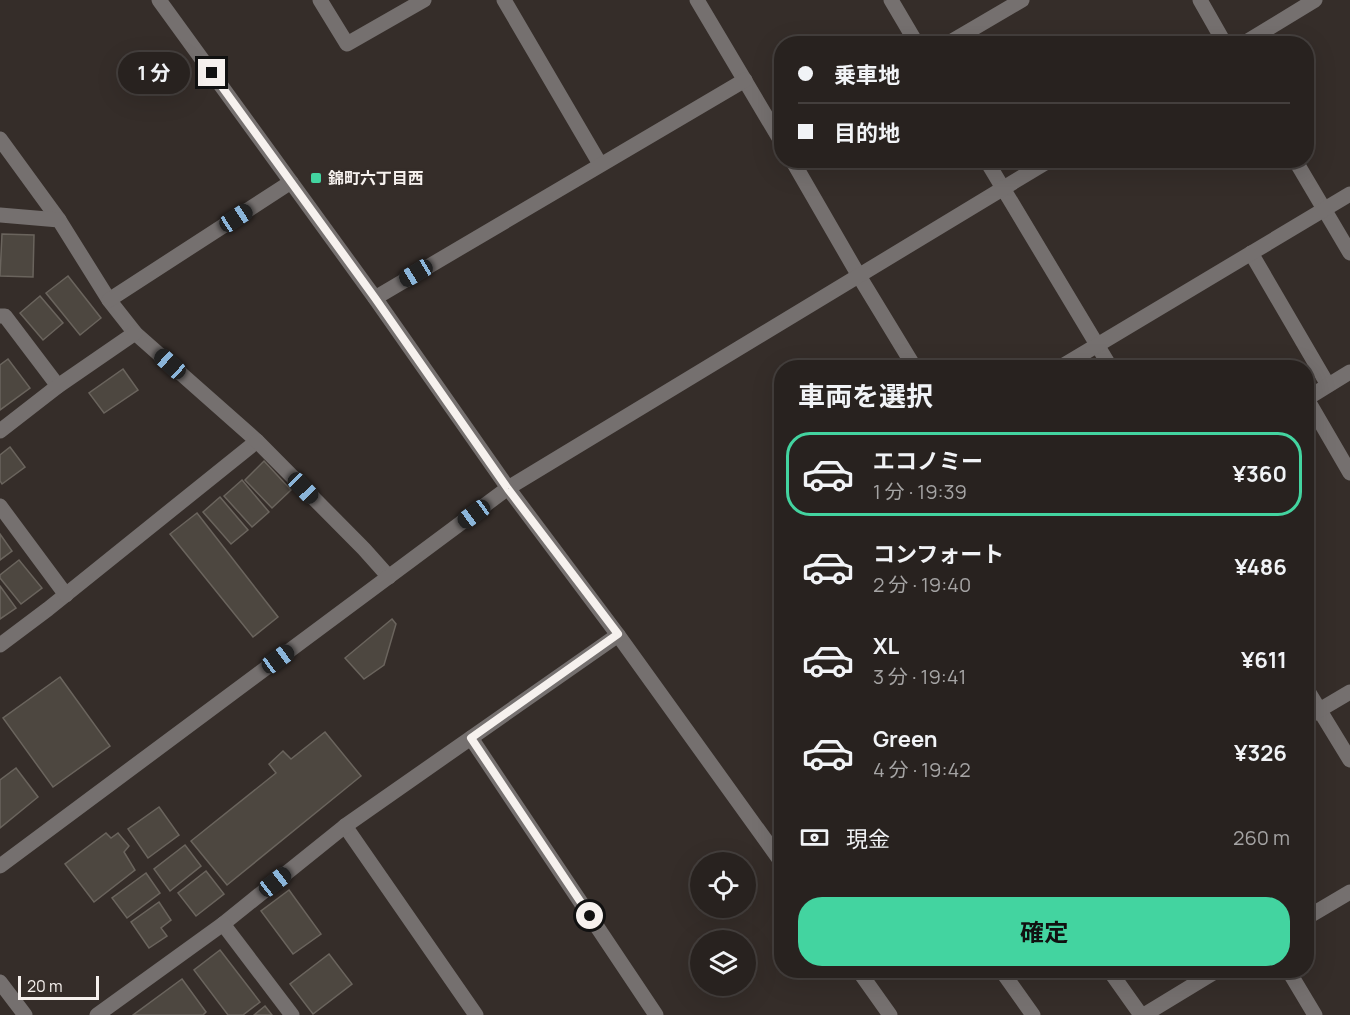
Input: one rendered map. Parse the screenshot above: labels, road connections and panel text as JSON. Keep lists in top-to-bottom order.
{
  "places": {
    "transit": ["錦町六丁目西"]
  },
  "scale_bar": "20 m",
  "page": {
    "banner": ["乗車地", "目的地"],
    "bubble": "1 分",
    "heading": "車両を選択",
    "list": [
      {
        "name": "エコノミー",
        "note": "1 分 · 19:39",
        "value": "¥360"
      },
      {
        "name": "コンフォート",
        "note": "2 分 · 19:40",
        "value": "¥486"
      },
      {
        "name": "XL",
        "note": "3 分 · 19:41",
        "value": "¥611"
      },
      {
        "name": "Green",
        "note": "4 分 · 19:42",
        "value": "¥326"
      }
    ],
    "pay": ["現金", "260 m"],
    "buttons": "確定",
    "scale": "20 m"
  }
}
